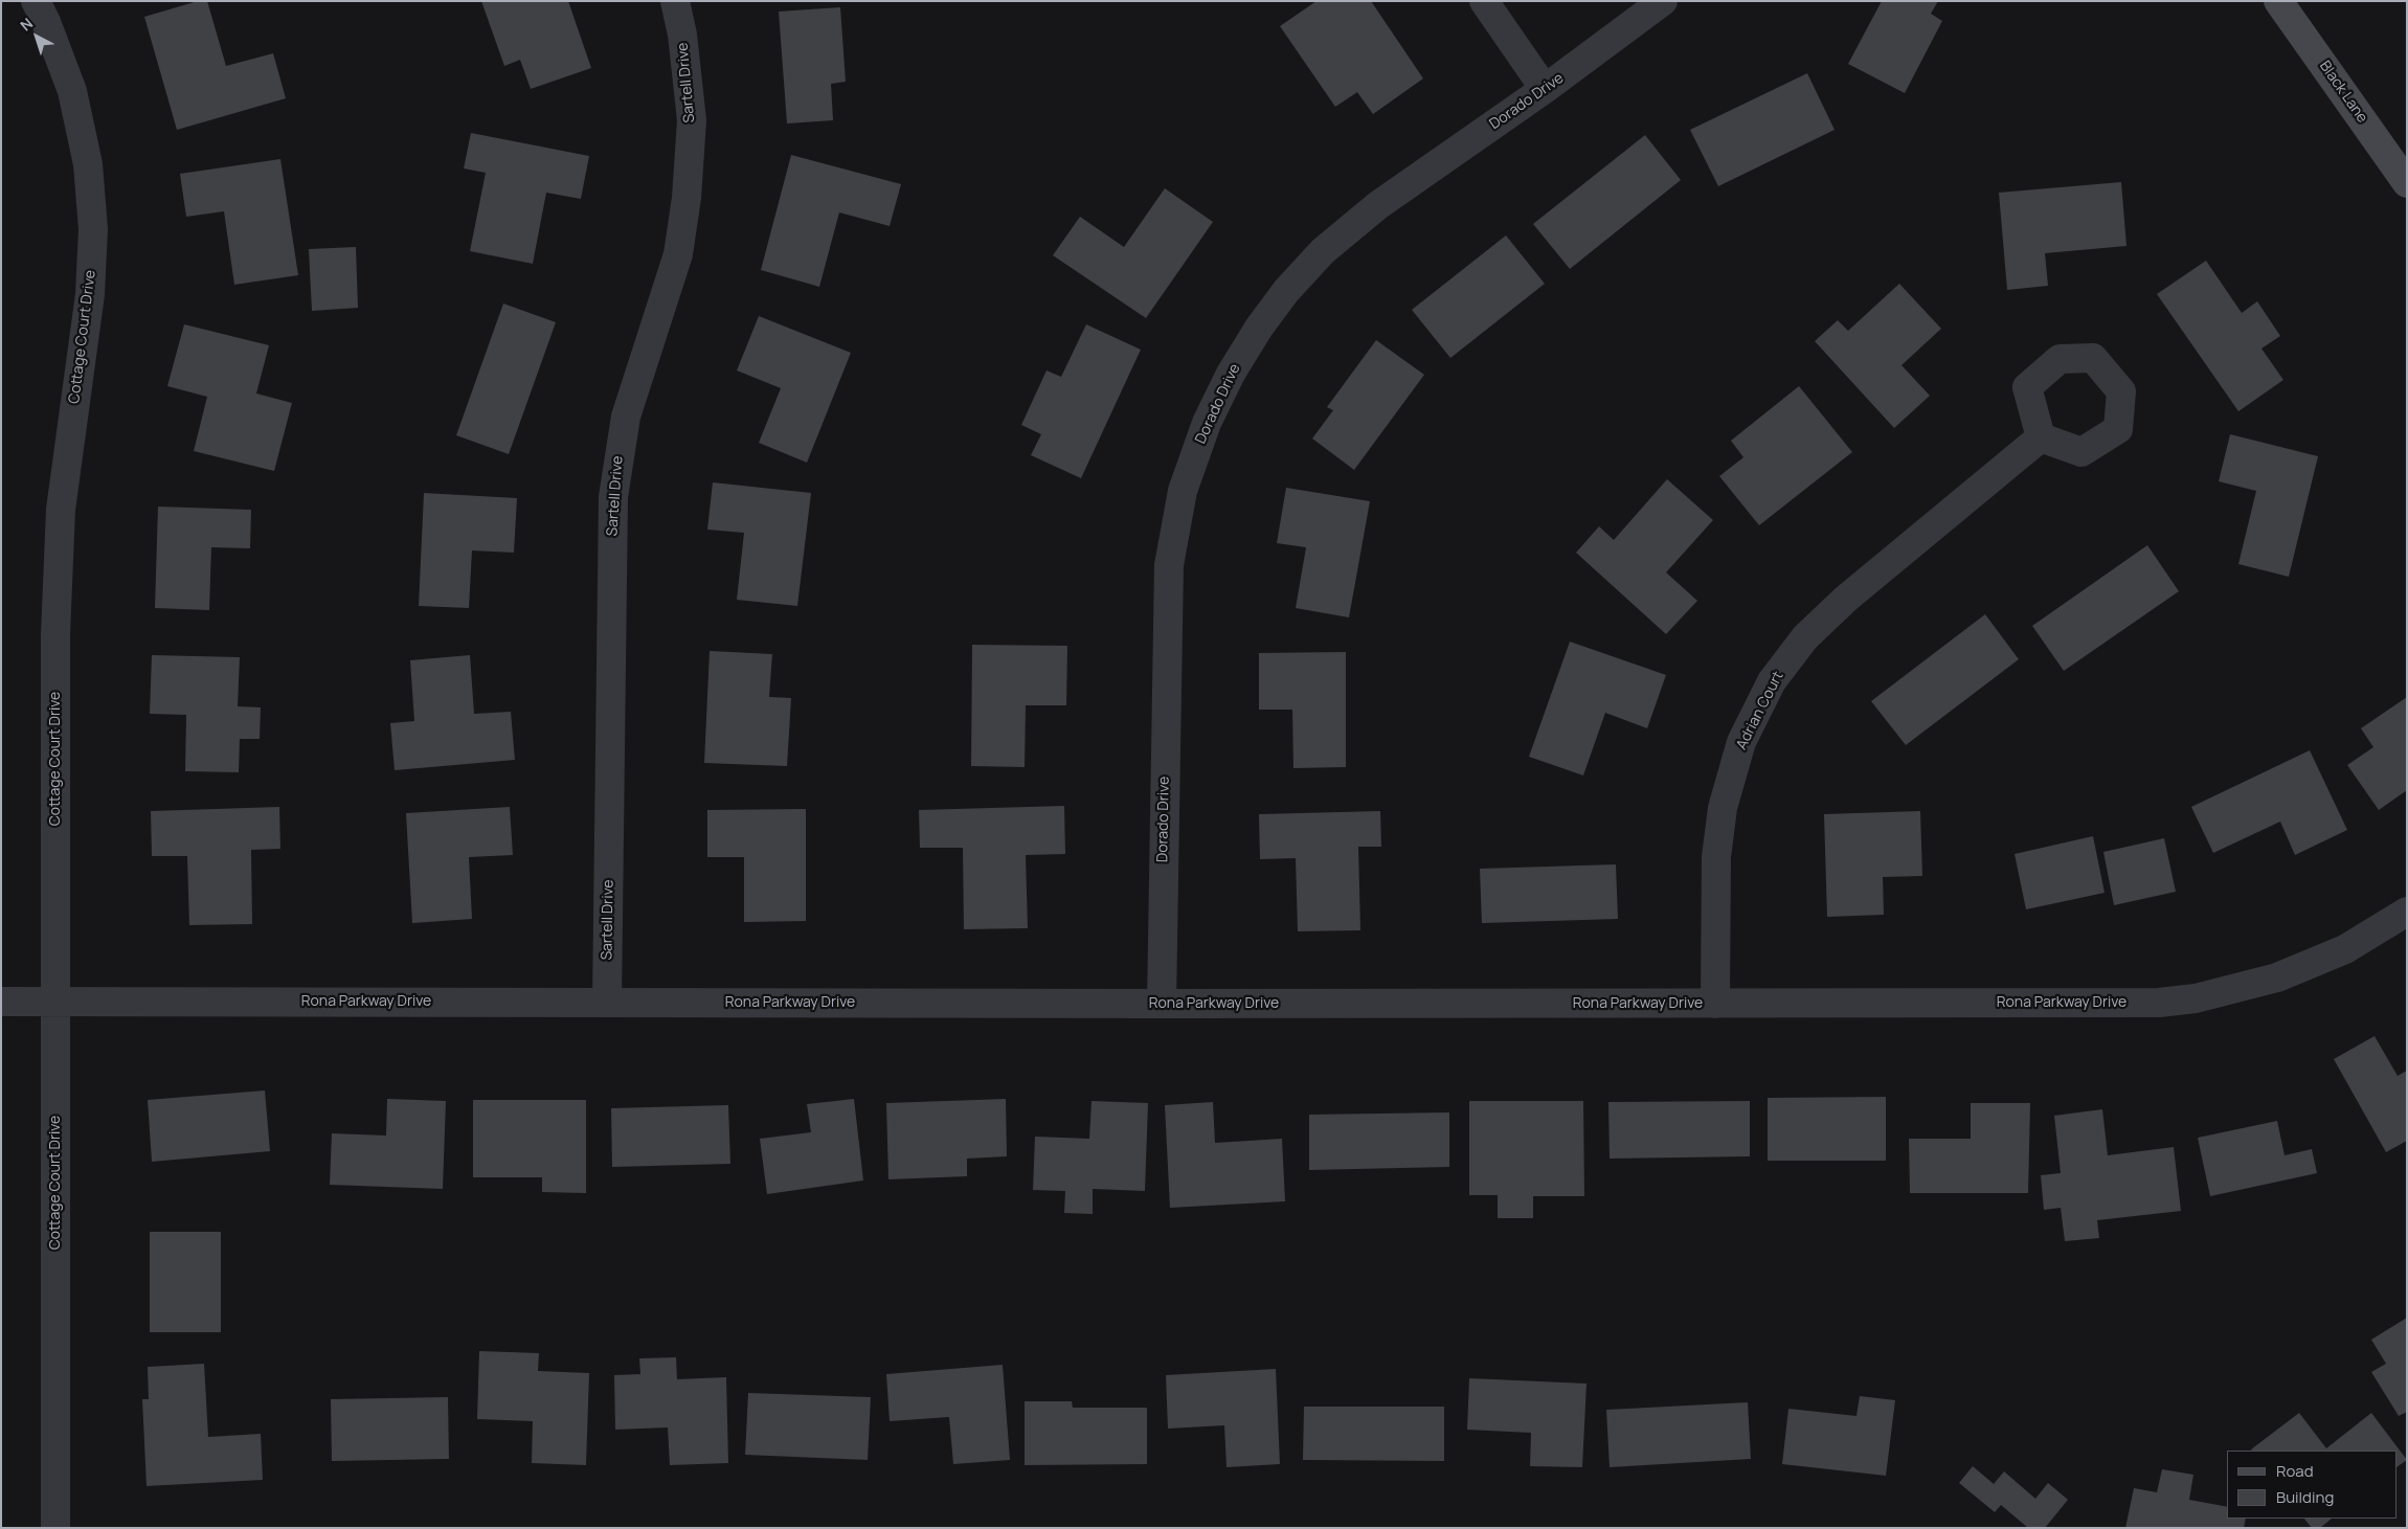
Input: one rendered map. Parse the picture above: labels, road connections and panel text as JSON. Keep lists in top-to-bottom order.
{
  "streets": {
    "street": [
      "Sartell Drive",
      "Black Lane",
      "Dorado Drive",
      "Cottage Court Drive",
      "Adrian Court",
      "Rona Parkway Drive"
    ]
  },
  "crossings": [
    ["Sartell Drive", "Rona Parkway Drive"],
    ["Dorado Drive", "Rona Parkway Drive"],
    ["Cottage Court Drive", "Rona Parkway Drive"],
    ["Adrian Court", "Rona Parkway Drive"]
  ],
  "legend": ["Road", "Building"],
  "north": "top left"
}
